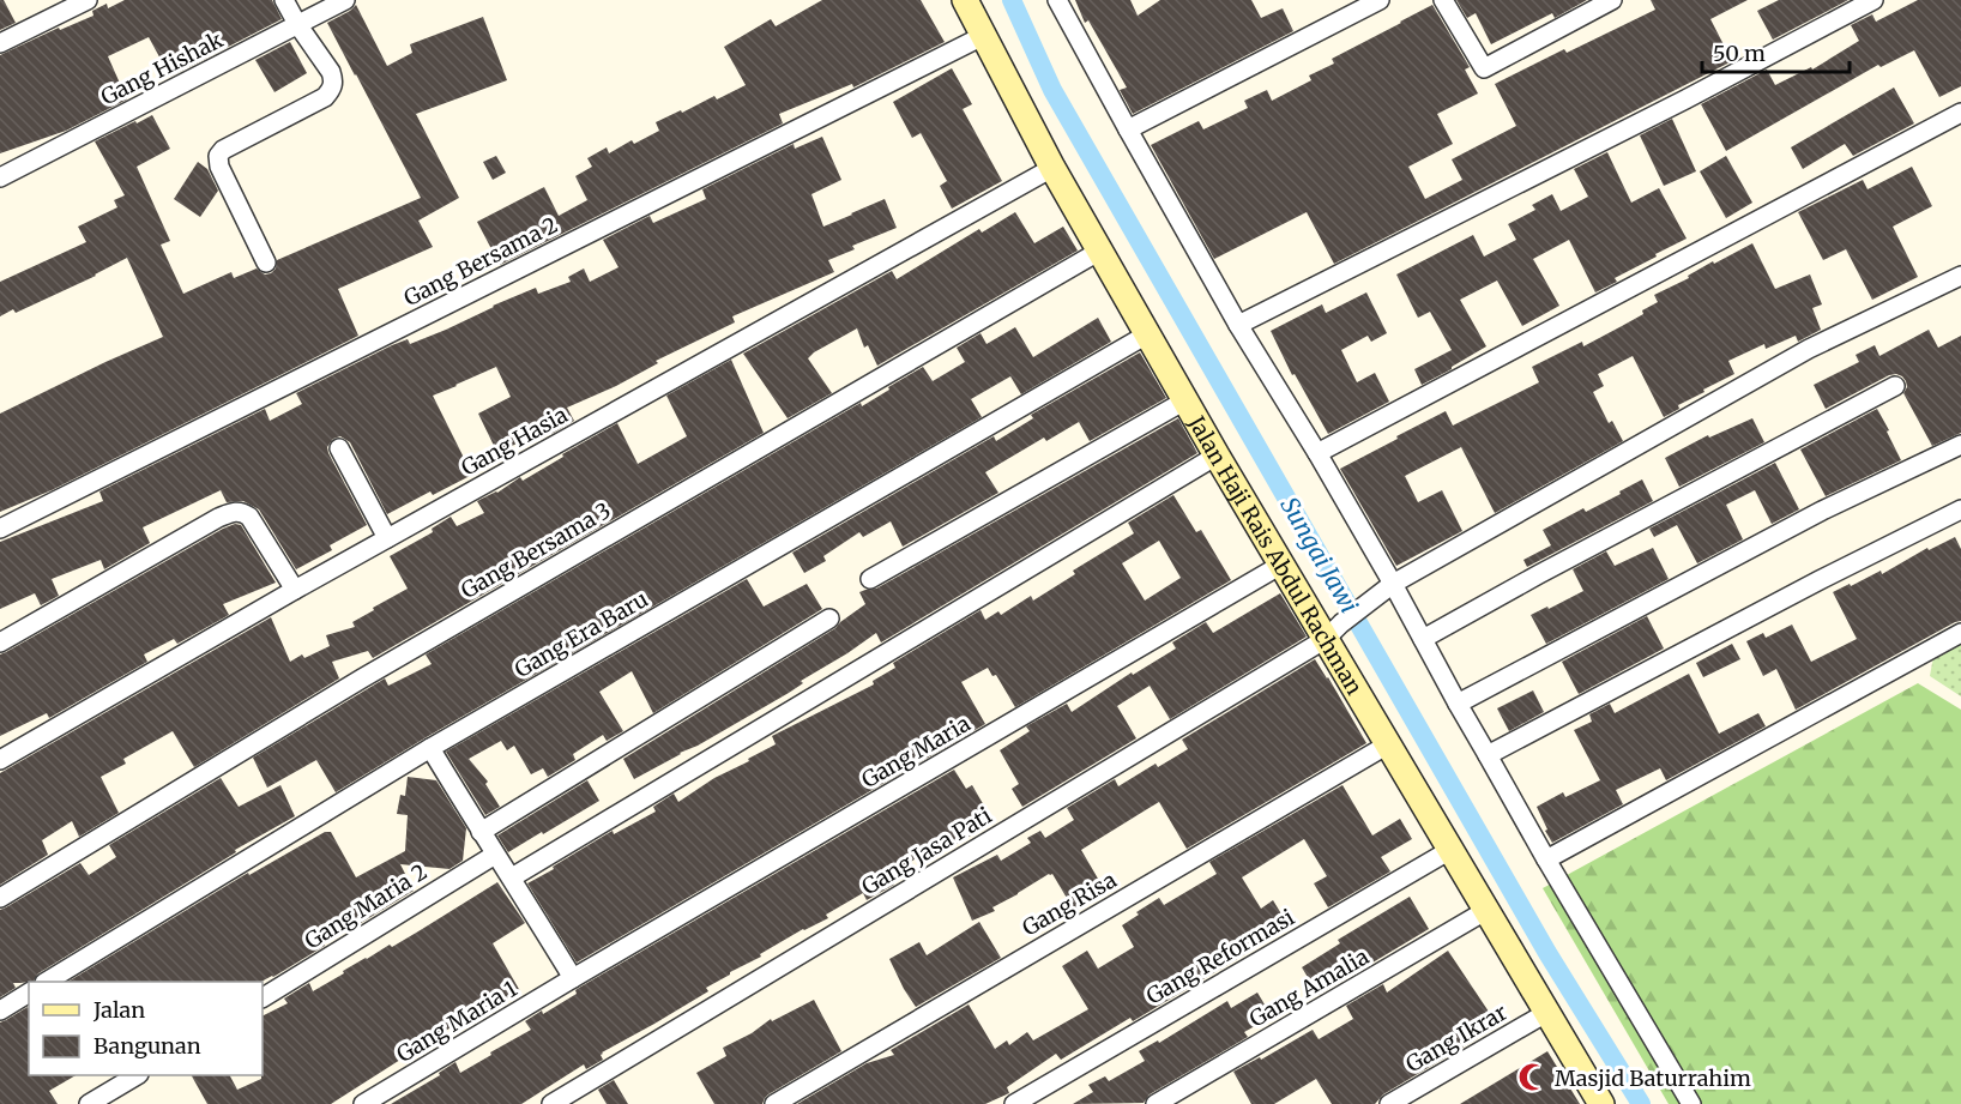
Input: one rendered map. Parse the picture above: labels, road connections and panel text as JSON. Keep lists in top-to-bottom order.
{
  "streets": {
    "street": [
      "Gang Hishak",
      "Gang Bersama 2",
      "Gang Hasia",
      "Gang Bersama 3",
      "Jalan Haji Rais Abdul Rachman",
      "Gang Era Baru",
      "Gang Maria",
      "Gang Jasa Pati",
      "Gang Risa",
      "Gang Maria 2",
      "Gang Reformasi",
      "Gang Amalia",
      "Gang Maria 1",
      "Gang Ikrar"
    ]
  },
  "crossings": [
    ["Gang Bersama 2", "Jalan Haji Rais Abdul Rachman"],
    ["Gang Hasia", "Jalan Haji Rais Abdul Rachman"],
    ["Gang Bersama 3", "Jalan Haji Rais Abdul Rachman"],
    ["Jalan Haji Rais Abdul Rachman", "Gang Era Baru"],
    ["Jalan Haji Rais Abdul Rachman", "Gang Maria"],
    ["Jalan Haji Rais Abdul Rachman", "Gang Jasa Pati"],
    ["Jalan Haji Rais Abdul Rachman", "Gang Risa"],
    ["Jalan Haji Rais Abdul Rachman", "Gang Reformasi"],
    ["Jalan Haji Rais Abdul Rachman", "Gang Amalia"],
    ["Jalan Haji Rais Abdul Rachman", "Gang Ikrar"],
    ["Gang Maria", "Gang Maria 1"]
  ],
  "water": ["Sungai Jawi"],
  "places": {
    "mosque": ["Masjid Baturrahim"]
  },
  "legend": ["Jalan", "Bangunan"],
  "scale_bar": "50 m"
}
